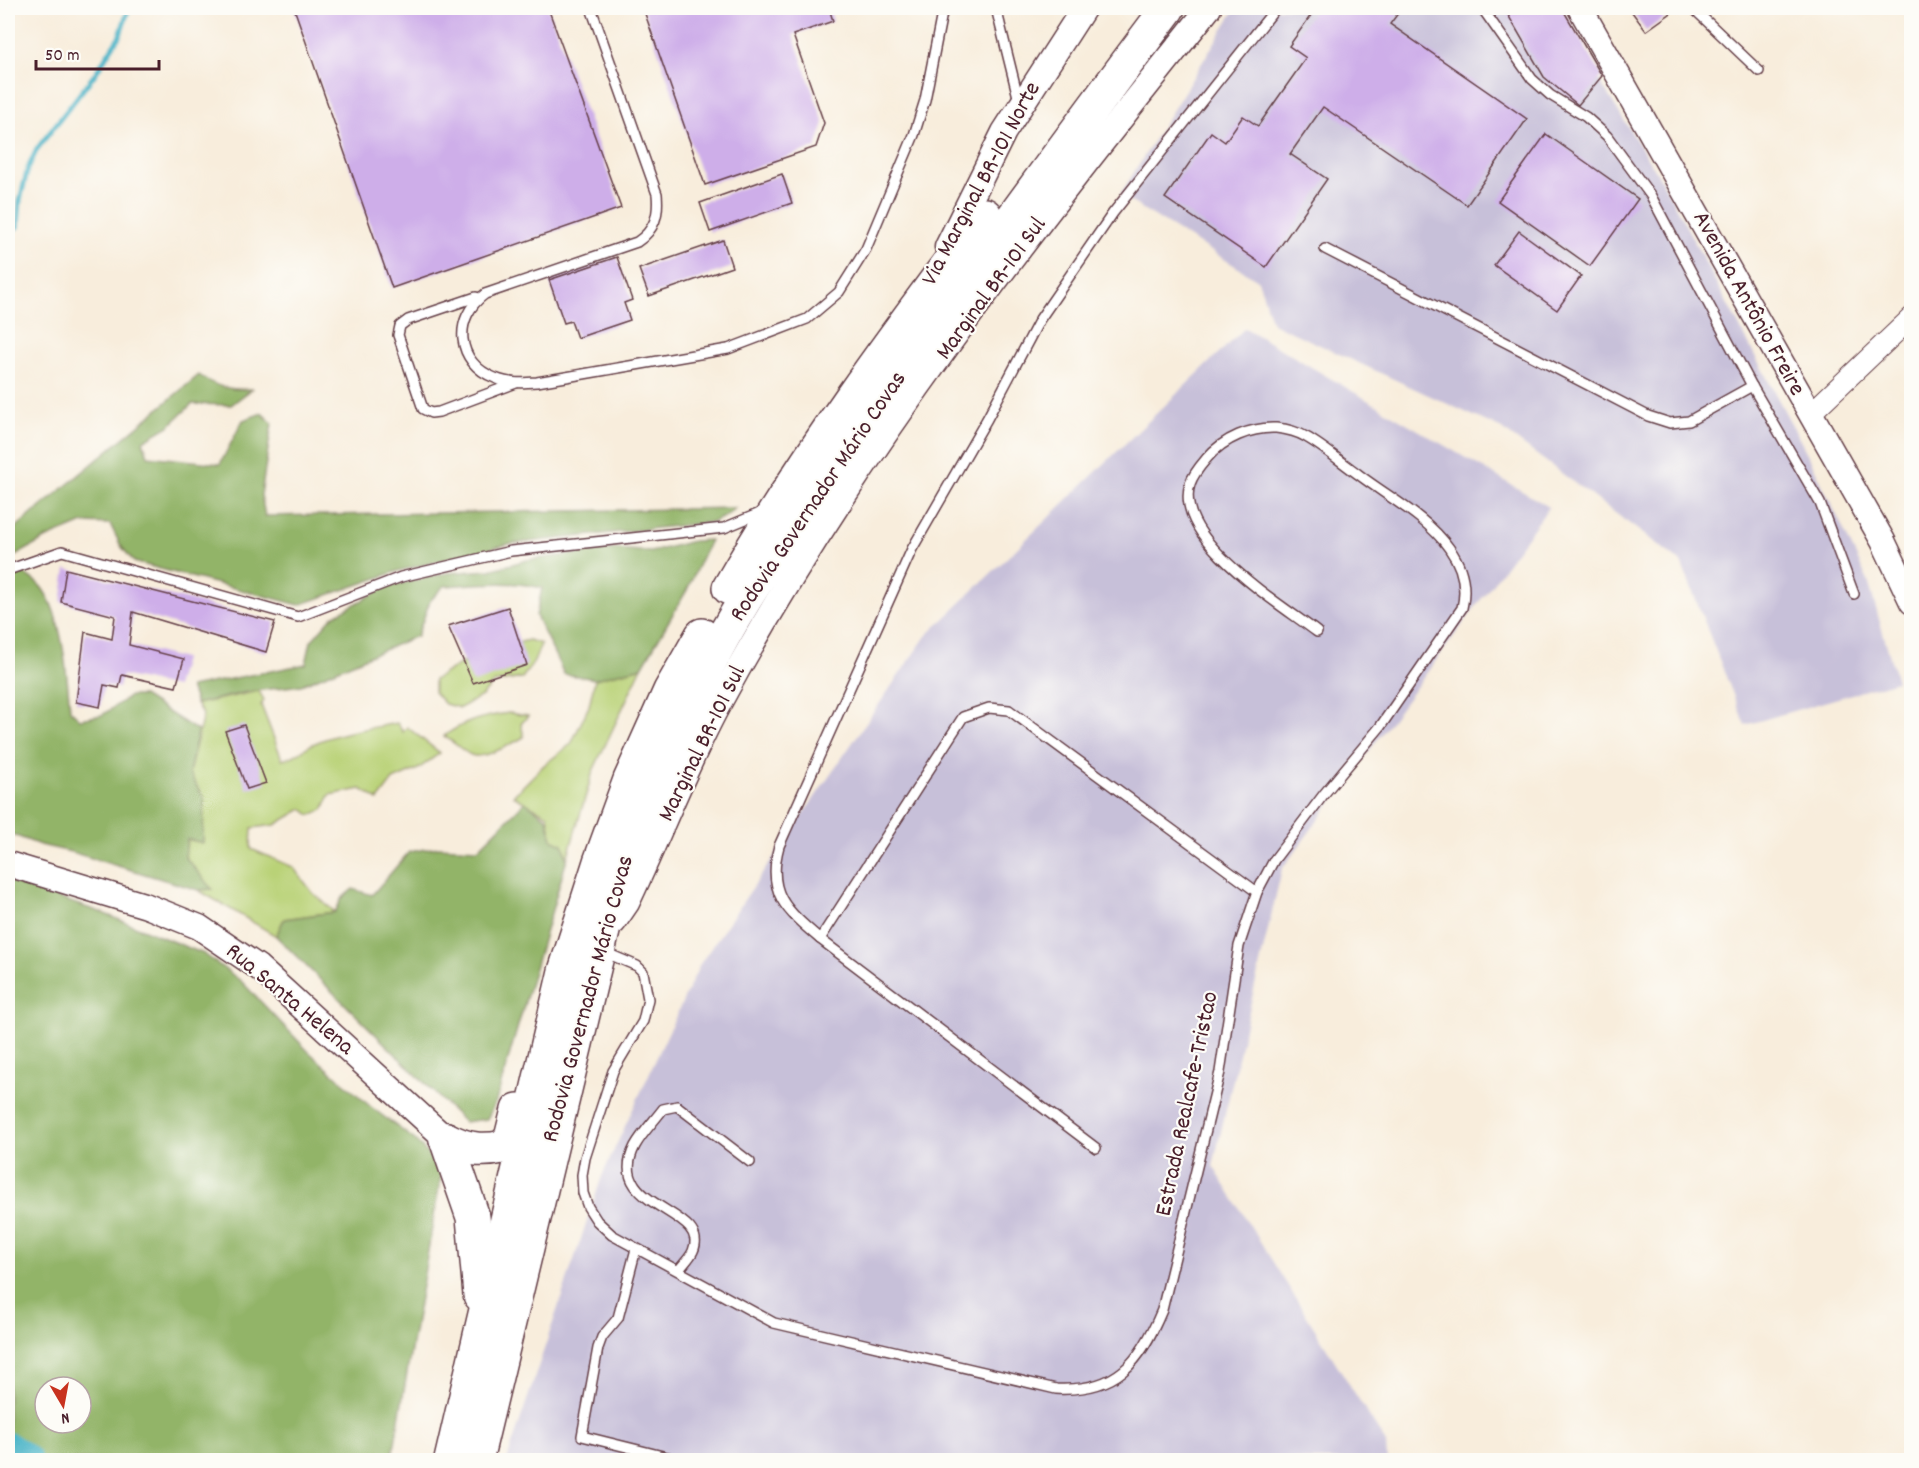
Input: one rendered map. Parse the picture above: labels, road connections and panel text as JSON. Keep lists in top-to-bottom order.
{
  "streets": {
    "highway": ["Rodovia Governador Mário Covas"],
    "street": [
      "Via Marginal BR-101 Norte",
      "Marginal BR-101 Sul",
      "Avenida Antônio Freire",
      "Rua Santa Helena"
    ],
    "lane": ["Estrada Realcafe-Tristao"]
  },
  "crossings": [
    ["Via Marginal BR-101 Norte", "Rodovia Governador Mário Covas"],
    ["Marginal BR-101 Sul", "Rodovia Governador Mário Covas"],
    ["Marginal BR-101 Sul", "Estrada Realcafe-Tristao"],
    ["Rodovia Governador Mário Covas", "Estrada Realcafe-Tristao"]
  ],
  "scale_bar": "50 m",
  "north": "bottom"
}
